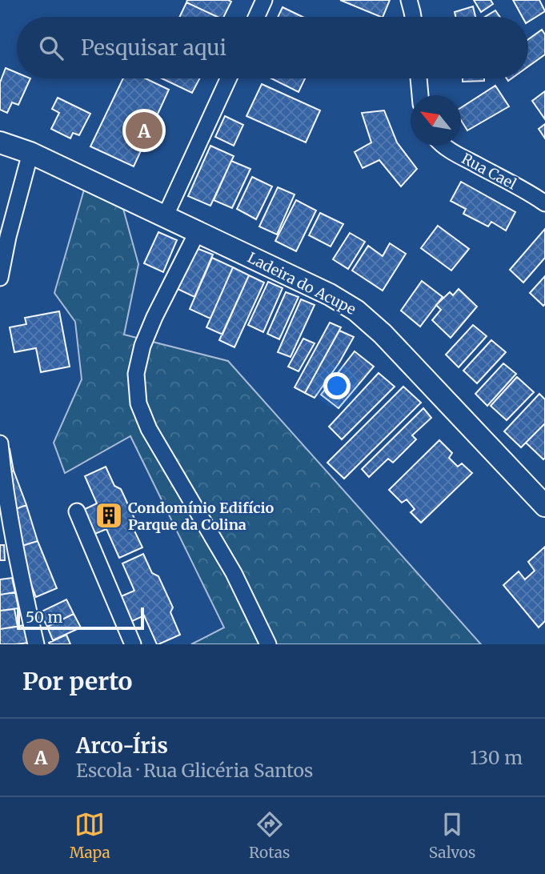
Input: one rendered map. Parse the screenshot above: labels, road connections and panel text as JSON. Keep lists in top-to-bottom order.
{
  "streets": {
    "street": ["Rua Cael", "Ladeira do Acupe"]
  },
  "places": {
    "building": ["Condomínio Edifício Parque da Colina"]
  },
  "scale_bar": "50 m",
  "north": "top left",
  "page": {
    "search": "Pesquisar aqui",
    "pins": "A",
    "scale": "50 m",
    "heading": "Por perto",
    "list": [
      {
        "mark": "A",
        "name": "Arco-Íris",
        "note": "Escola · Rua Glicéria Santos",
        "value": "130 m"
      }
    ],
    "nav": ["Mapa", "Rotas", "Salvos"]
  }
}
